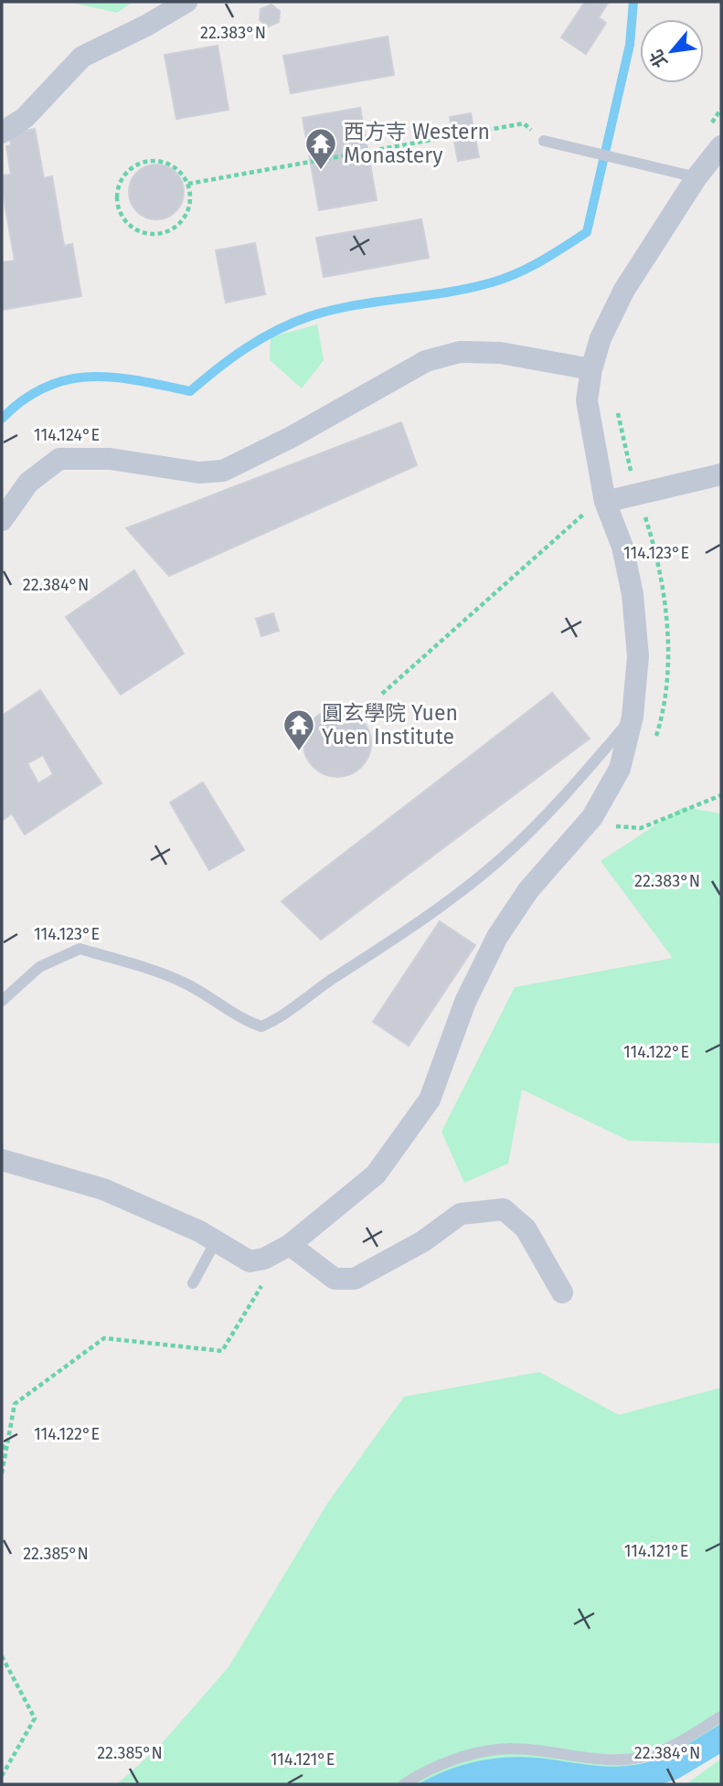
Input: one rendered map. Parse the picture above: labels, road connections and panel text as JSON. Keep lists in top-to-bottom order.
{
  "places": {
    "temple": ["西方寺 Western Monastery", "圓玄學院 Yuen Yuen Institute"]
  },
  "north": "bottom left",
  "coordinates": [
    "22.383°N",
    "114.124°E",
    "114.123°E",
    "22.384°N",
    "114.122°E",
    "114.121°E",
    "22.385°N"
  ]
}
